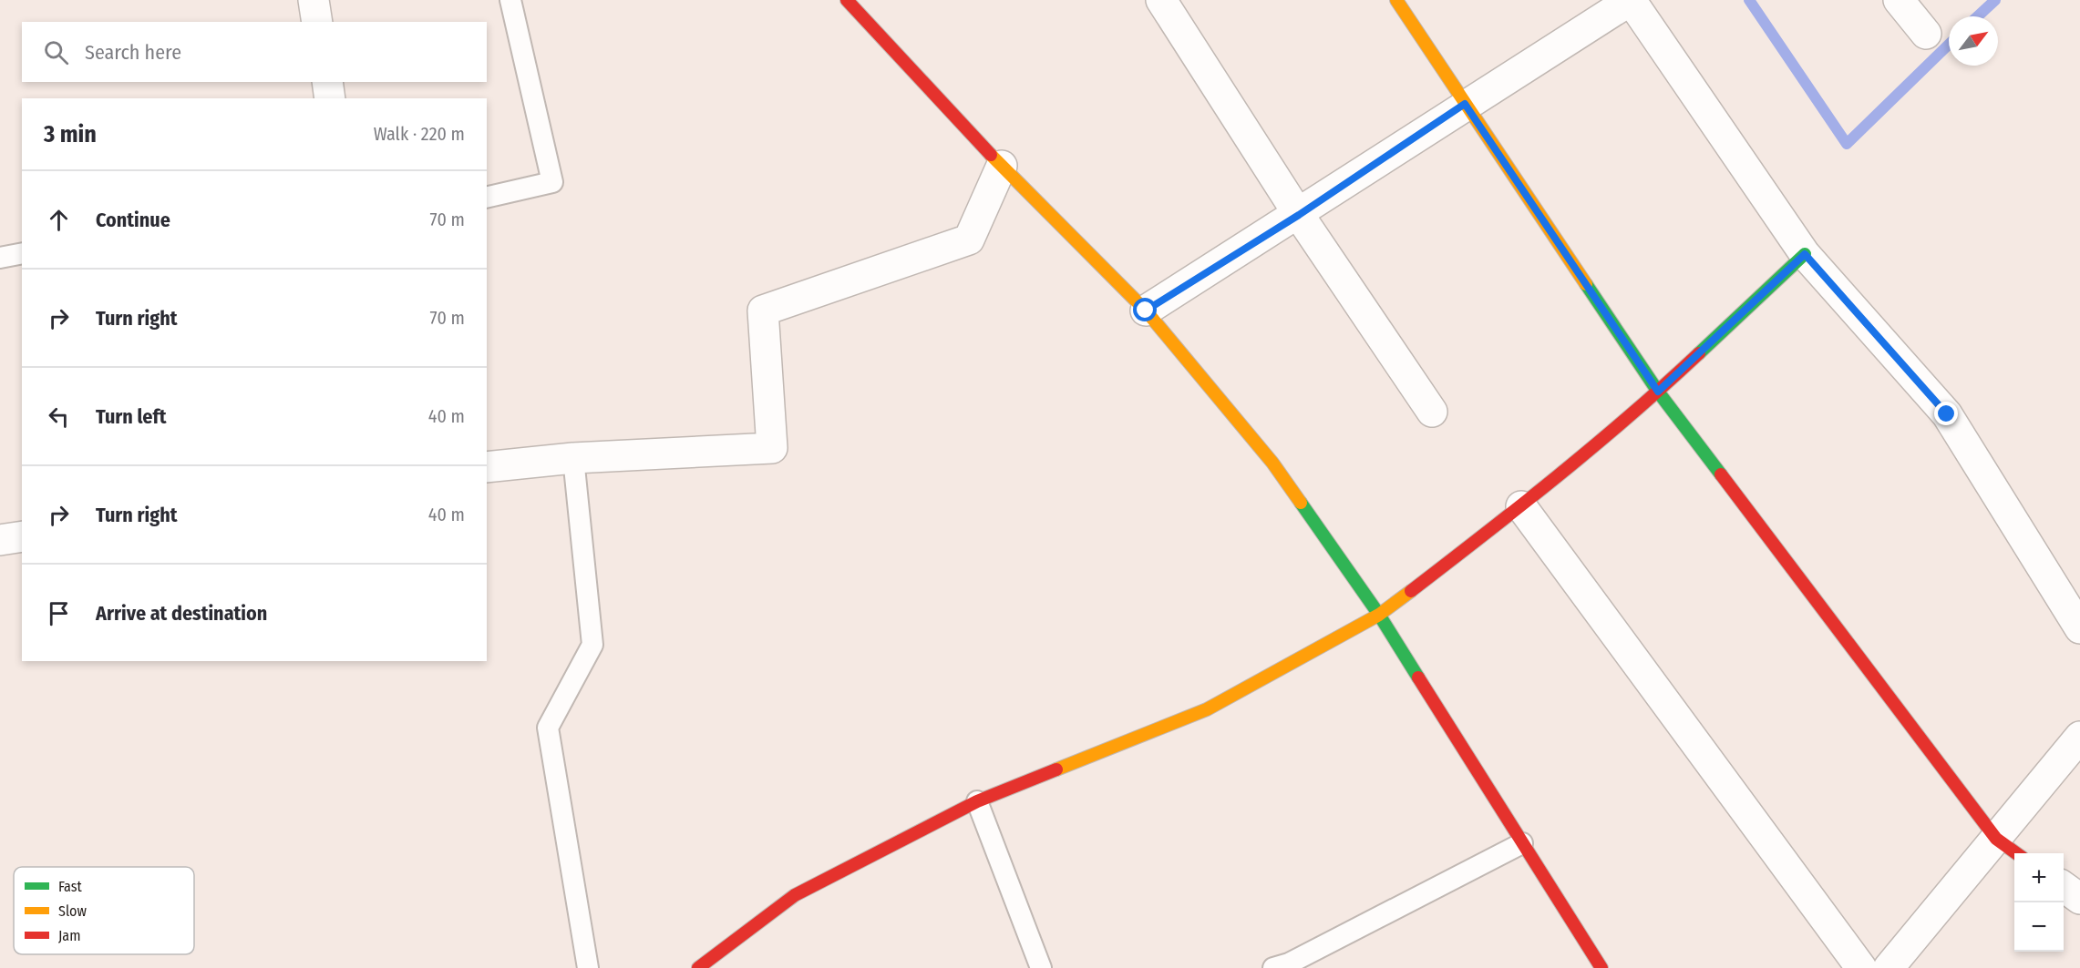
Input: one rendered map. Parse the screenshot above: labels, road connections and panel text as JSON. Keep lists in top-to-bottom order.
{
  "legend": ["Fast", "Slow", "Jam"],
  "north": "top right",
  "page": {
    "search": "Search here",
    "heading": ["3 min", "Walk · 220 m"],
    "list": [
      ["Continue", "70 m"],
      ["Turn right", "70 m"],
      ["Turn left", "40 m"],
      ["Turn right", "40 m"],
      "Arrive at destination"
    ],
    "map_buttons": ["+", "−"]
  }
}
